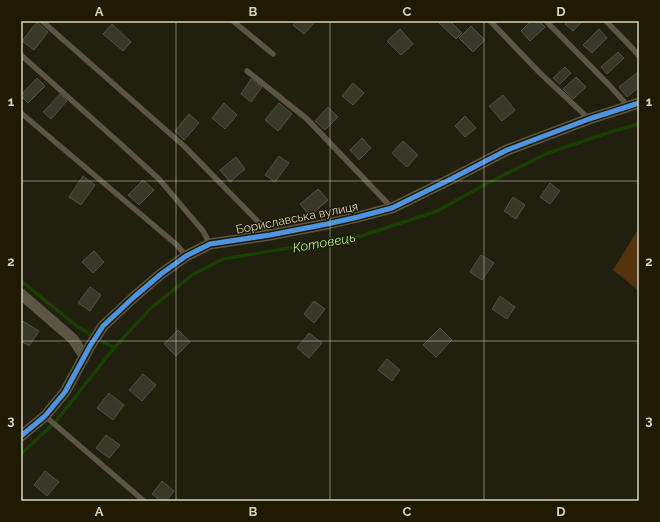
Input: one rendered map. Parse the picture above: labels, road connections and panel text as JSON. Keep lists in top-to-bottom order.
{
  "streets": {
    "street": ["Бориславська вулиця"]
  },
  "water": ["Котовець"],
  "grid": {
    "columns": [
      "A",
      "B",
      "C",
      "D"
    ],
    "rows": ["1", "2", "3"]
  }
}
